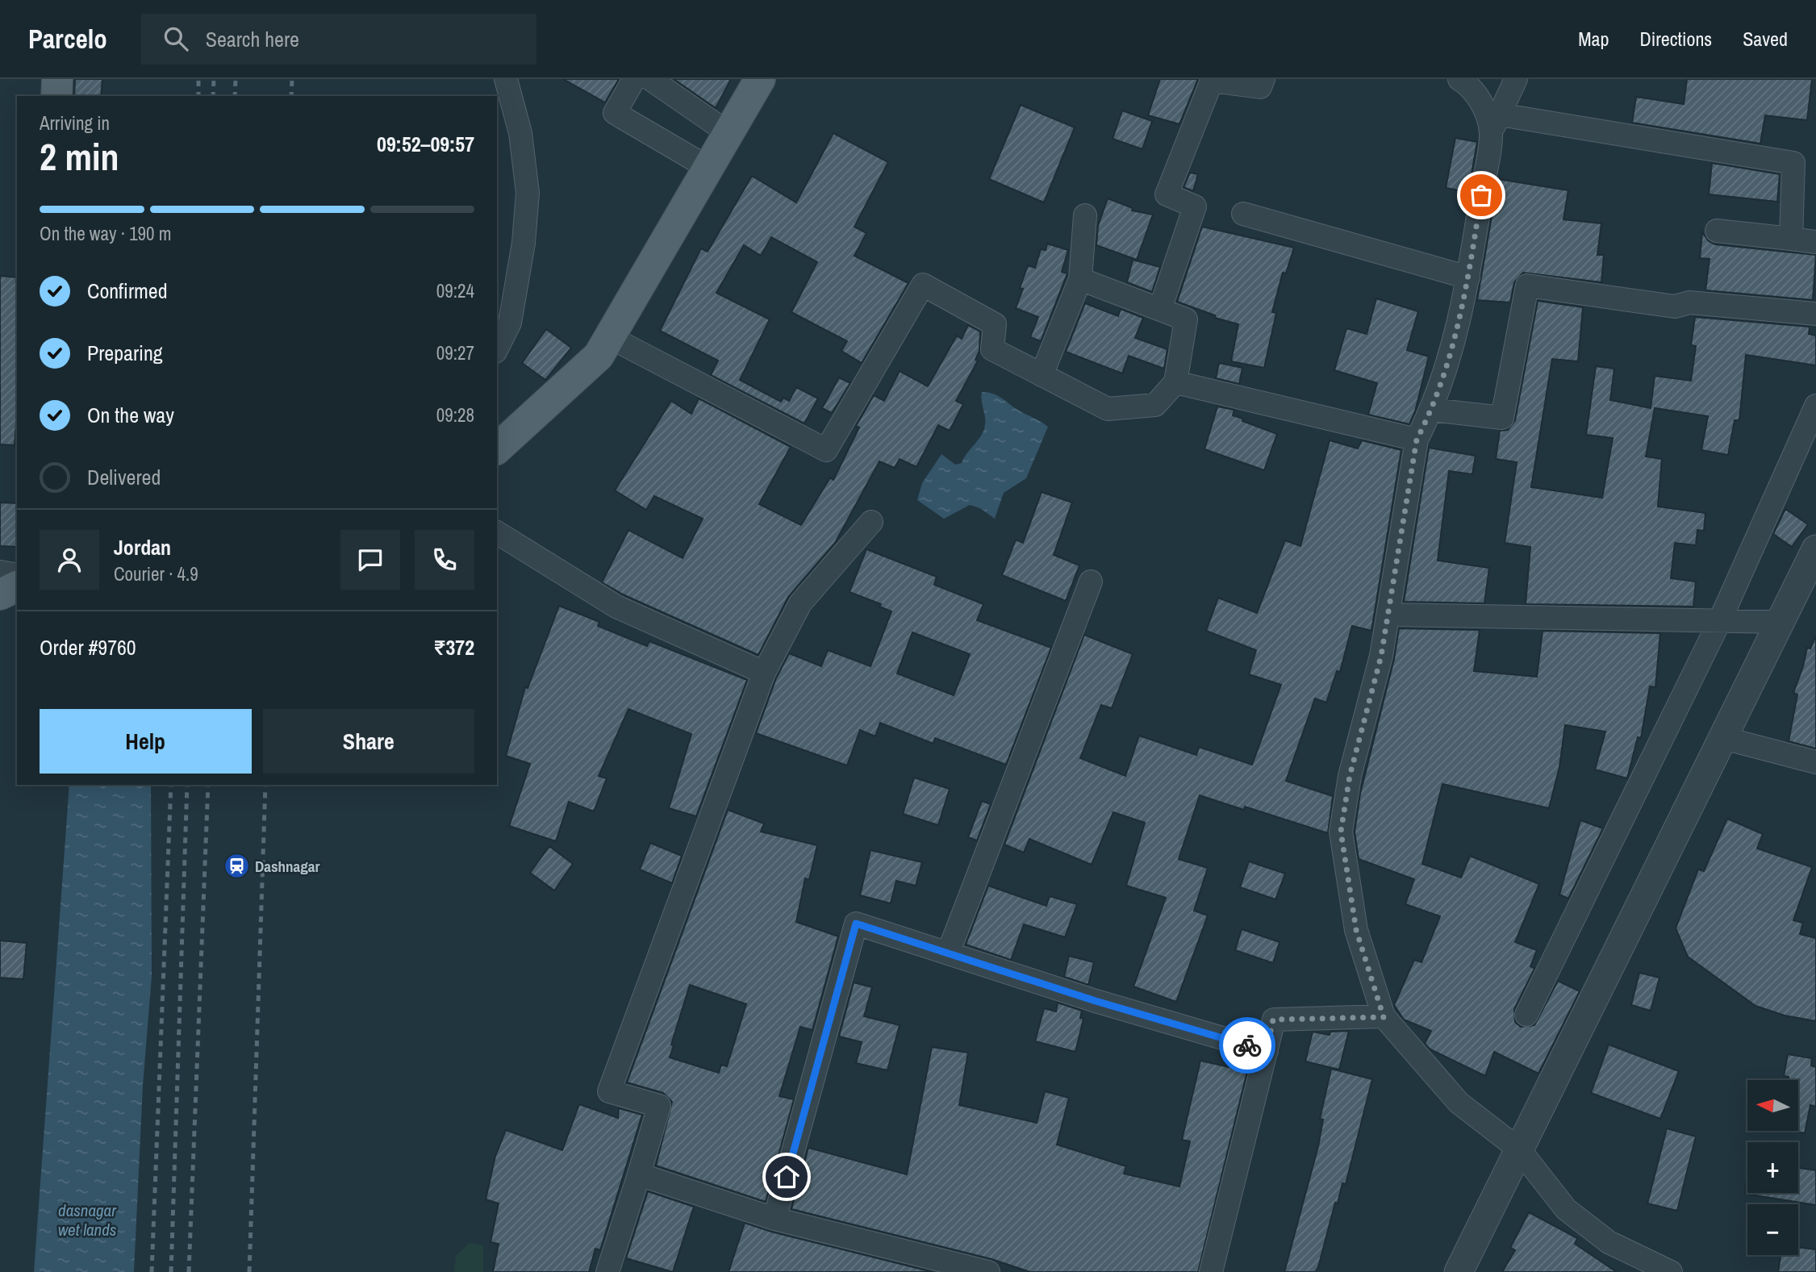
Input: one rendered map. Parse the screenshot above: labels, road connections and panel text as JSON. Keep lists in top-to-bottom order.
{
  "water": ["dasnagar wet lands"],
  "places": {
    "station": ["Dashnagar"]
  },
  "north": "left",
  "page": {
    "header": "Parcelo",
    "search": "Search here",
    "nav": ["Map", "Directions", "Saved"],
    "heading": ["2 min", "Arriving in", "09:52–09:57"],
    "panel": [
      "Jordan",
      "Courier · 4.9",
      "Order #9760",
      "₹372"
    ],
    "bar": "On the way · 190 m",
    "list": [
      ["Confirmed", "09:24"],
      ["Preparing", "09:27"],
      ["On the way", "09:28"],
      "Delivered"
    ],
    "buttons": ["Help", "Share"],
    "map_buttons": ["+", "−"]
  }
}
